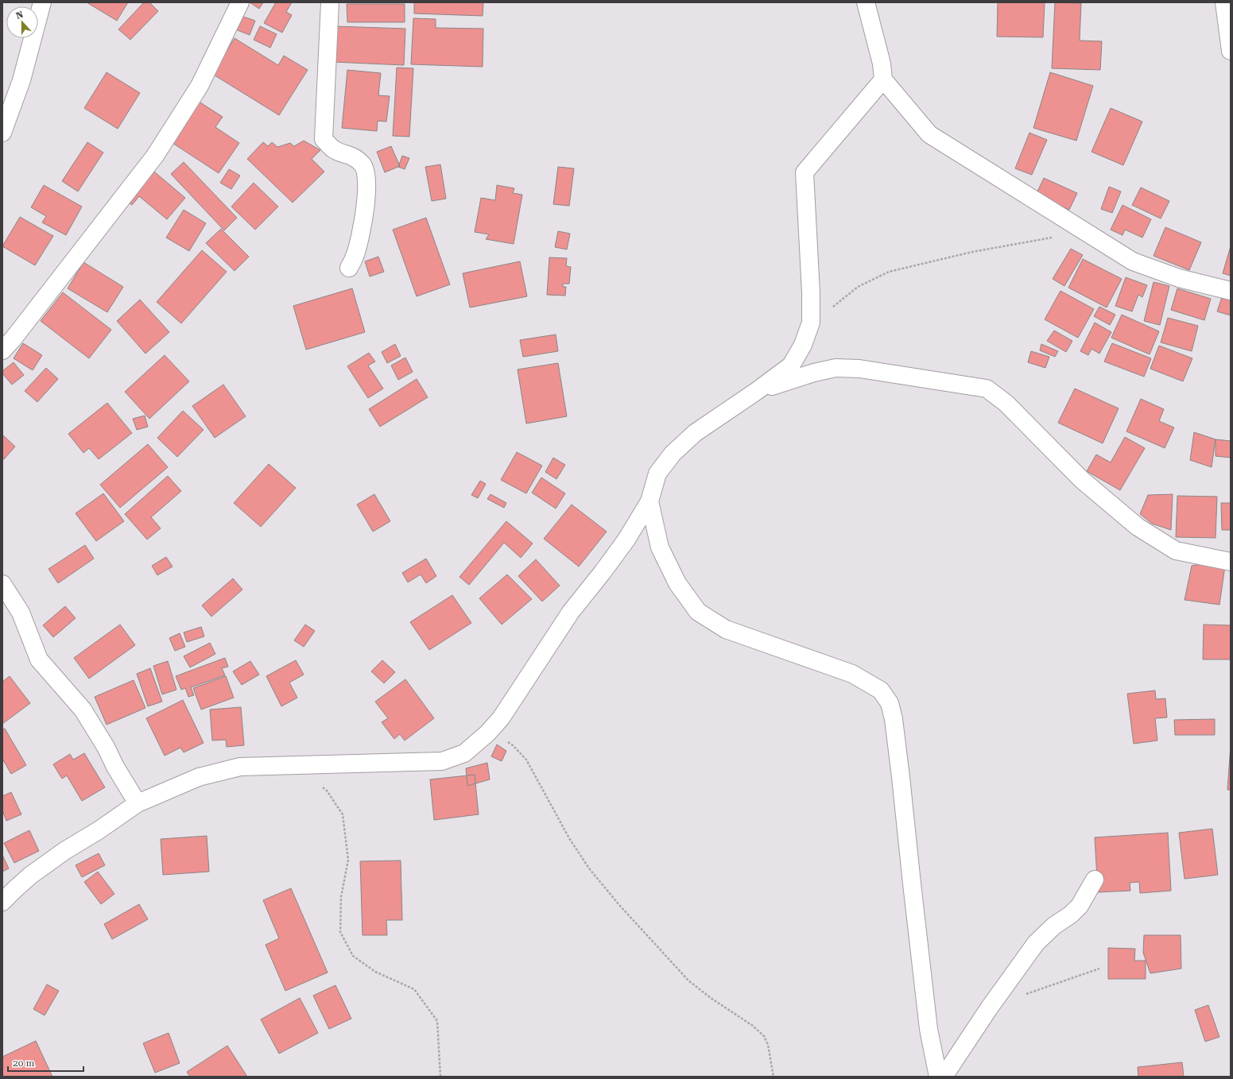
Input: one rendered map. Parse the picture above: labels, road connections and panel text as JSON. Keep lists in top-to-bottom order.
{
  "scale_bar": "20 m",
  "north": "top"
}
